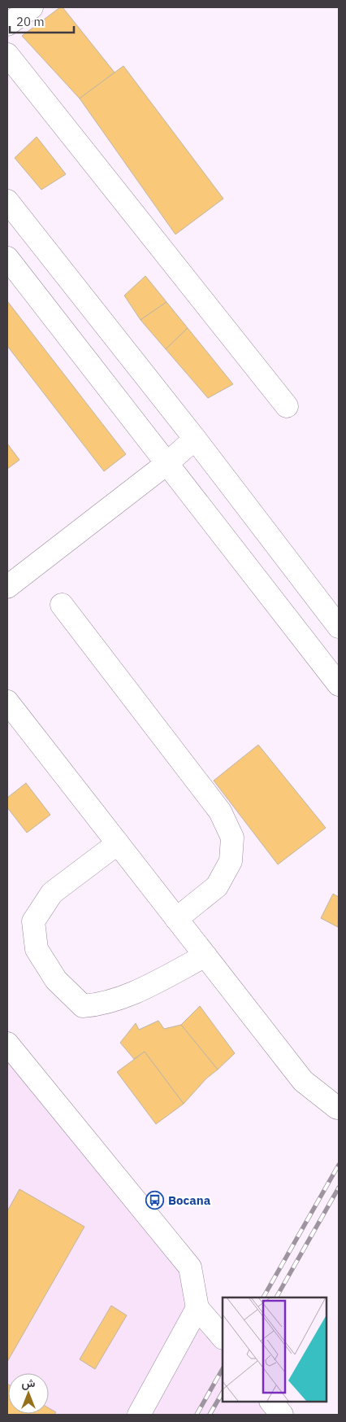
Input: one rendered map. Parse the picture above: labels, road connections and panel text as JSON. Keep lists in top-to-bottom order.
{
  "places": {
    "bus stop": ["Bocana"]
  },
  "scale_bar": "20 m",
  "north": "top"
}
